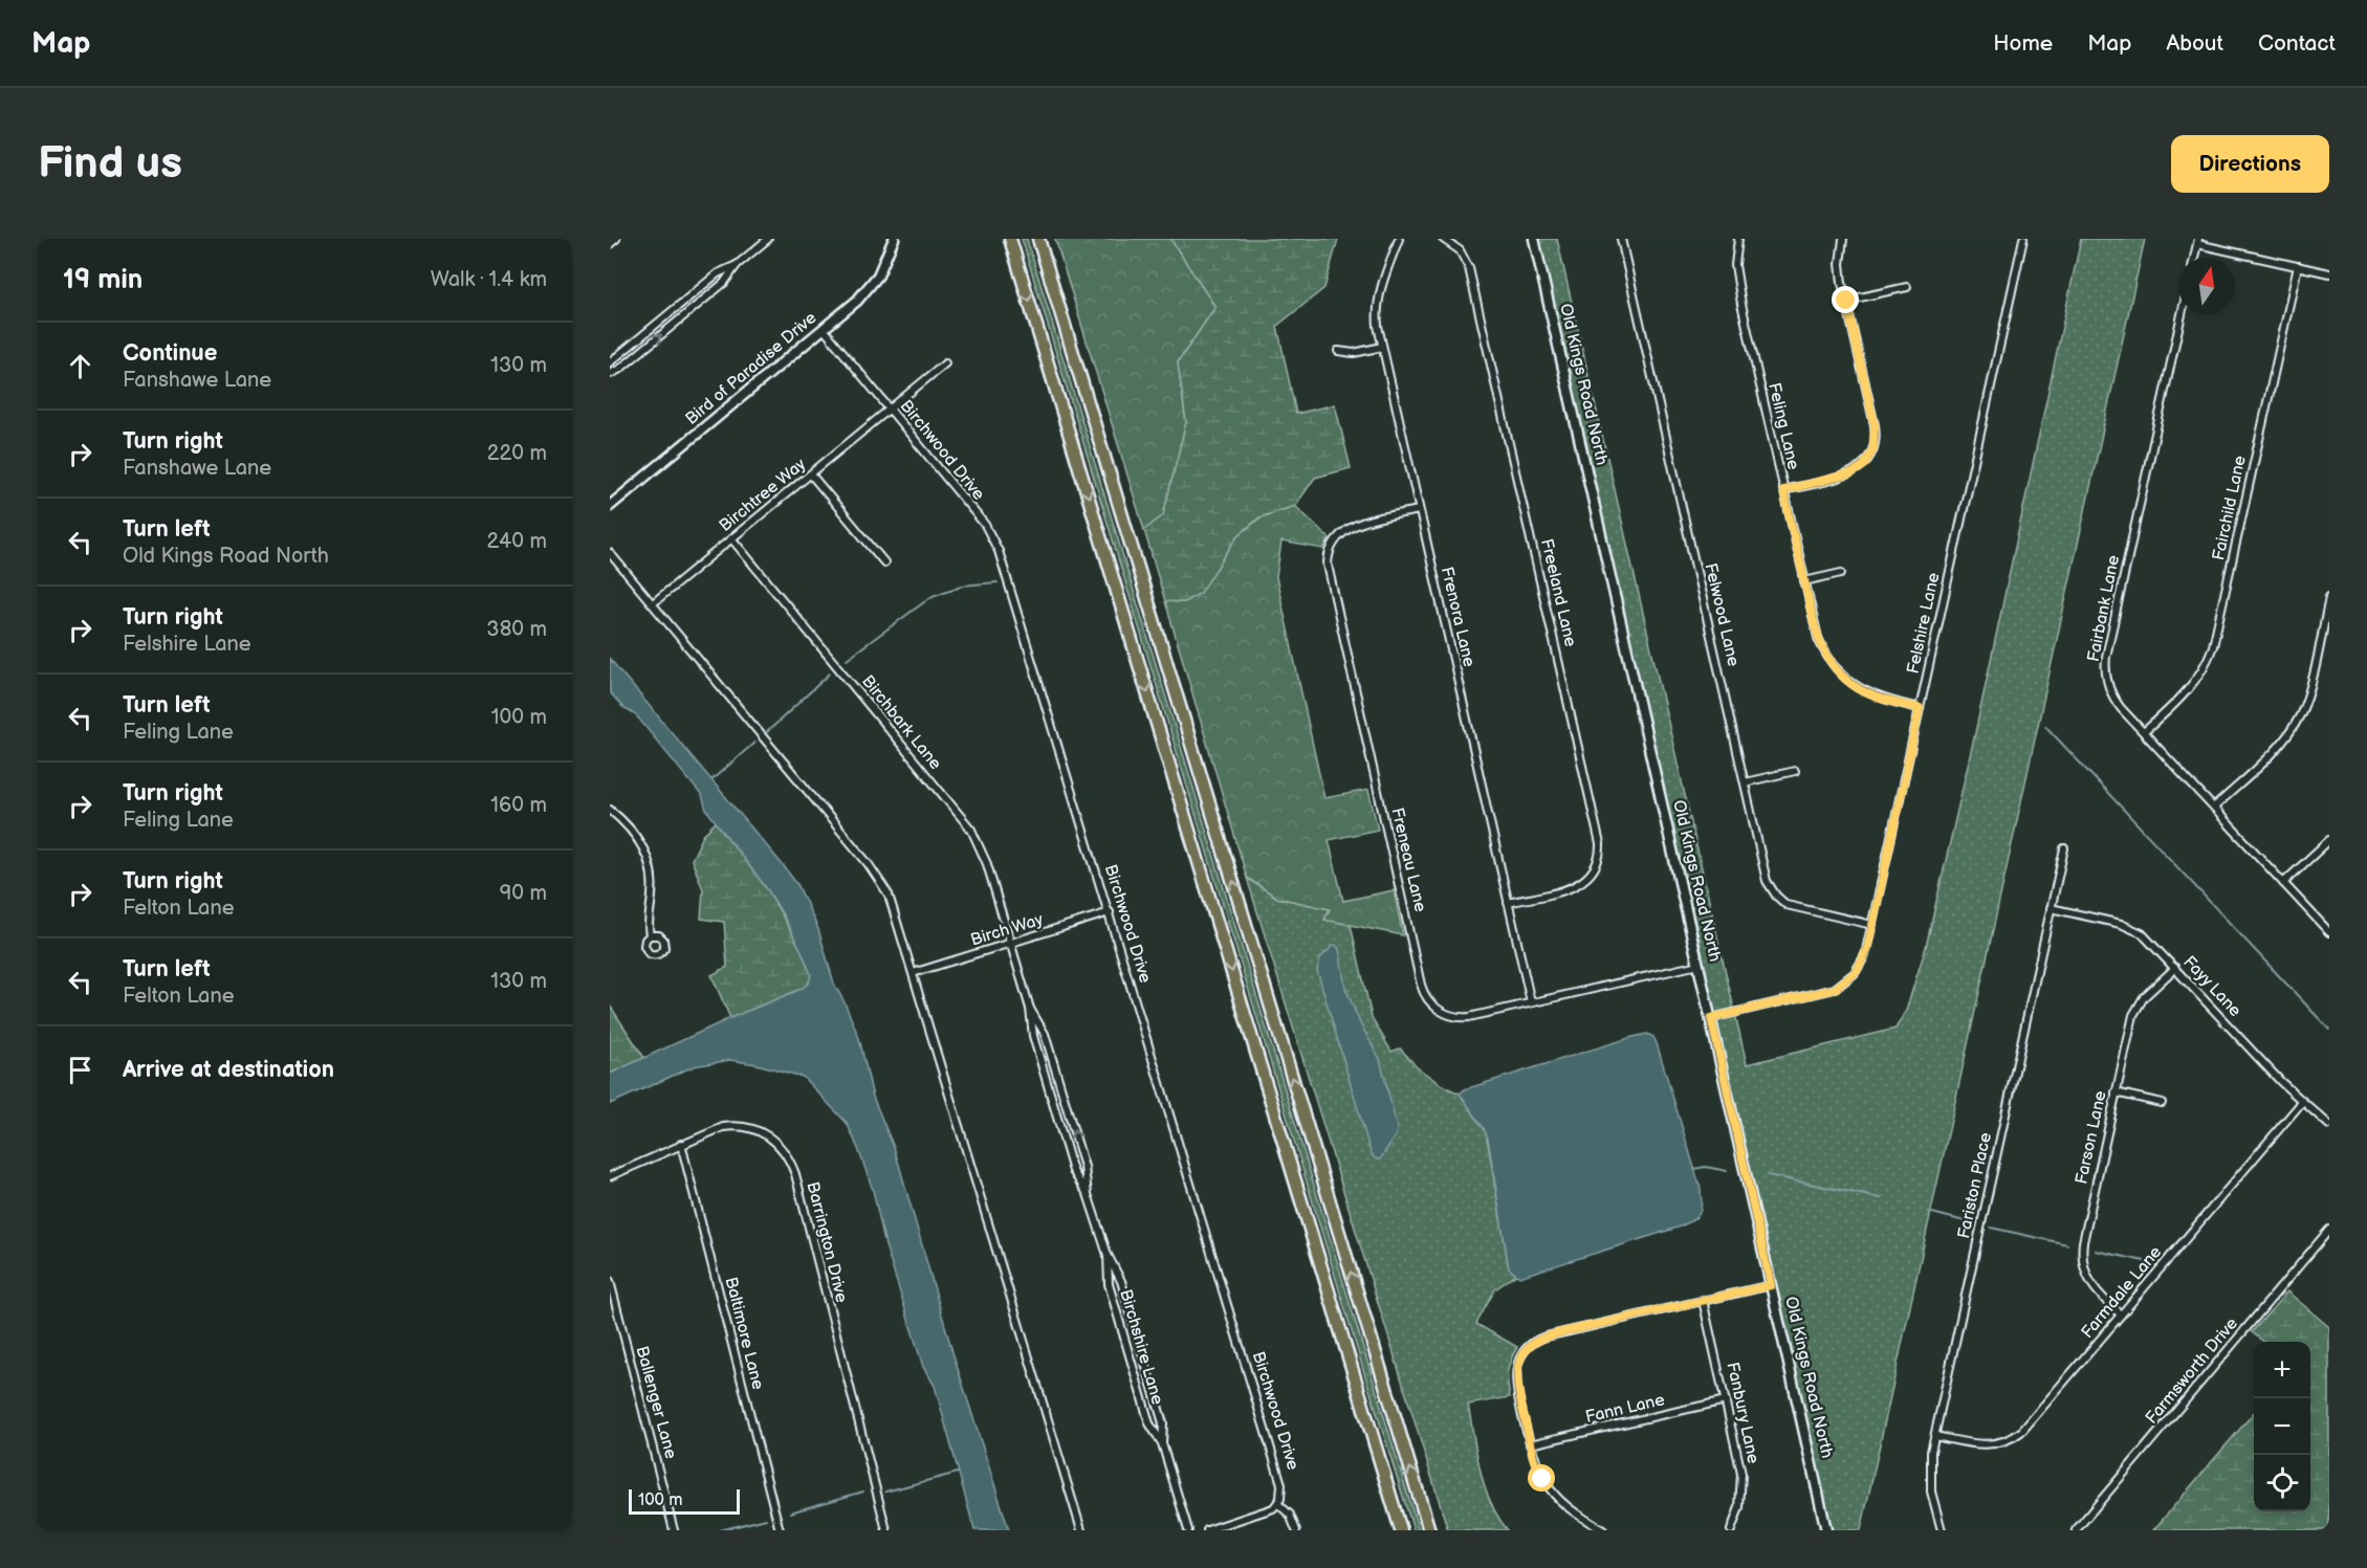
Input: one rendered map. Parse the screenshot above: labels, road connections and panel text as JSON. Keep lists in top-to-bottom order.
{
  "streets": {
    "street": [
      "Bird of Paradise Drive",
      "Old Kings Road North",
      "Feling Lane",
      "Birchwood Drive",
      "Birchtree Way",
      "Fairchild Lane",
      "Freeland Lane",
      "Fairbank Lane",
      "Felwood Lane",
      "Frenora Lane",
      "Felshire Lane",
      "Birchbark Lane",
      "Freneau Lane",
      "Birch Way",
      "Fayy Lane",
      "Farson Lane",
      "Fariston Place",
      "Barrington Drive",
      "Farmdale Lane",
      "Baltimore Lane",
      "Birchshire Lane",
      "Farmsworth Drive",
      "Ballenger Lane",
      "Fann Lane",
      "Fanbury Lane"
    ]
  },
  "crossings": [
    ["Bird of Paradise Drive", "Birchwood Drive"],
    ["Old Kings Road North", "Felshire Lane"],
    ["Old Kings Road North", "Freneau Lane"],
    ["Feling Lane", "Felshire Lane"],
    ["Birchwood Drive", "Birchtree Way"],
    ["Birchwood Drive", "Birch Way"],
    ["Birchtree Way", "Birchbark Lane"],
    ["Fairchild Lane", "Fairbank Lane"],
    ["Freeland Lane", "Frenora Lane"],
    ["Felwood Lane", "Felshire Lane"],
    ["Frenora Lane", "Freneau Lane"],
    ["Birchbark Lane", "Birch Way"],
    ["Birchbark Lane", "Birchshire Lane"],
    ["Birch Way", "Birchshire Lane"],
    ["Fayy Lane", "Farson Lane"],
    ["Fayy Lane", "Fariston Place"],
    ["Fayy Lane", "Farmdale Lane"],
    ["Farson Lane", "Farmdale Lane"],
    ["Fariston Place", "Farmdale Lane"],
    ["Barrington Drive", "Baltimore Lane"],
    ["Fann Lane", "Fanbury Lane"]
  ],
  "scale_bar": "100 m",
  "north": "top",
  "page": {
    "header": "Map",
    "nav": [
      "Home",
      "Map",
      "About",
      "Contact"
    ],
    "buttons": "Directions",
    "title": "Find us",
    "heading": ["19 min", "Walk · 1.4 km"],
    "list": [
      ["Continue", "Fanshawe Lane", "130 m"],
      ["Turn right", "Fanshawe Lane", "220 m"],
      ["Turn left", "Old Kings Road North", "240 m"],
      ["Turn right", "Felshire Lane", "380 m"],
      ["Turn left", "Feling Lane", "100 m"],
      ["Turn right", "Feling Lane", "160 m"],
      ["Turn right", "Felton Lane", "90 m"],
      ["Turn left", "Felton Lane", "130 m"],
      "Arrive at destination"
    ],
    "map_buttons": ["+", "−"],
    "scale": "100 m"
  }
}
